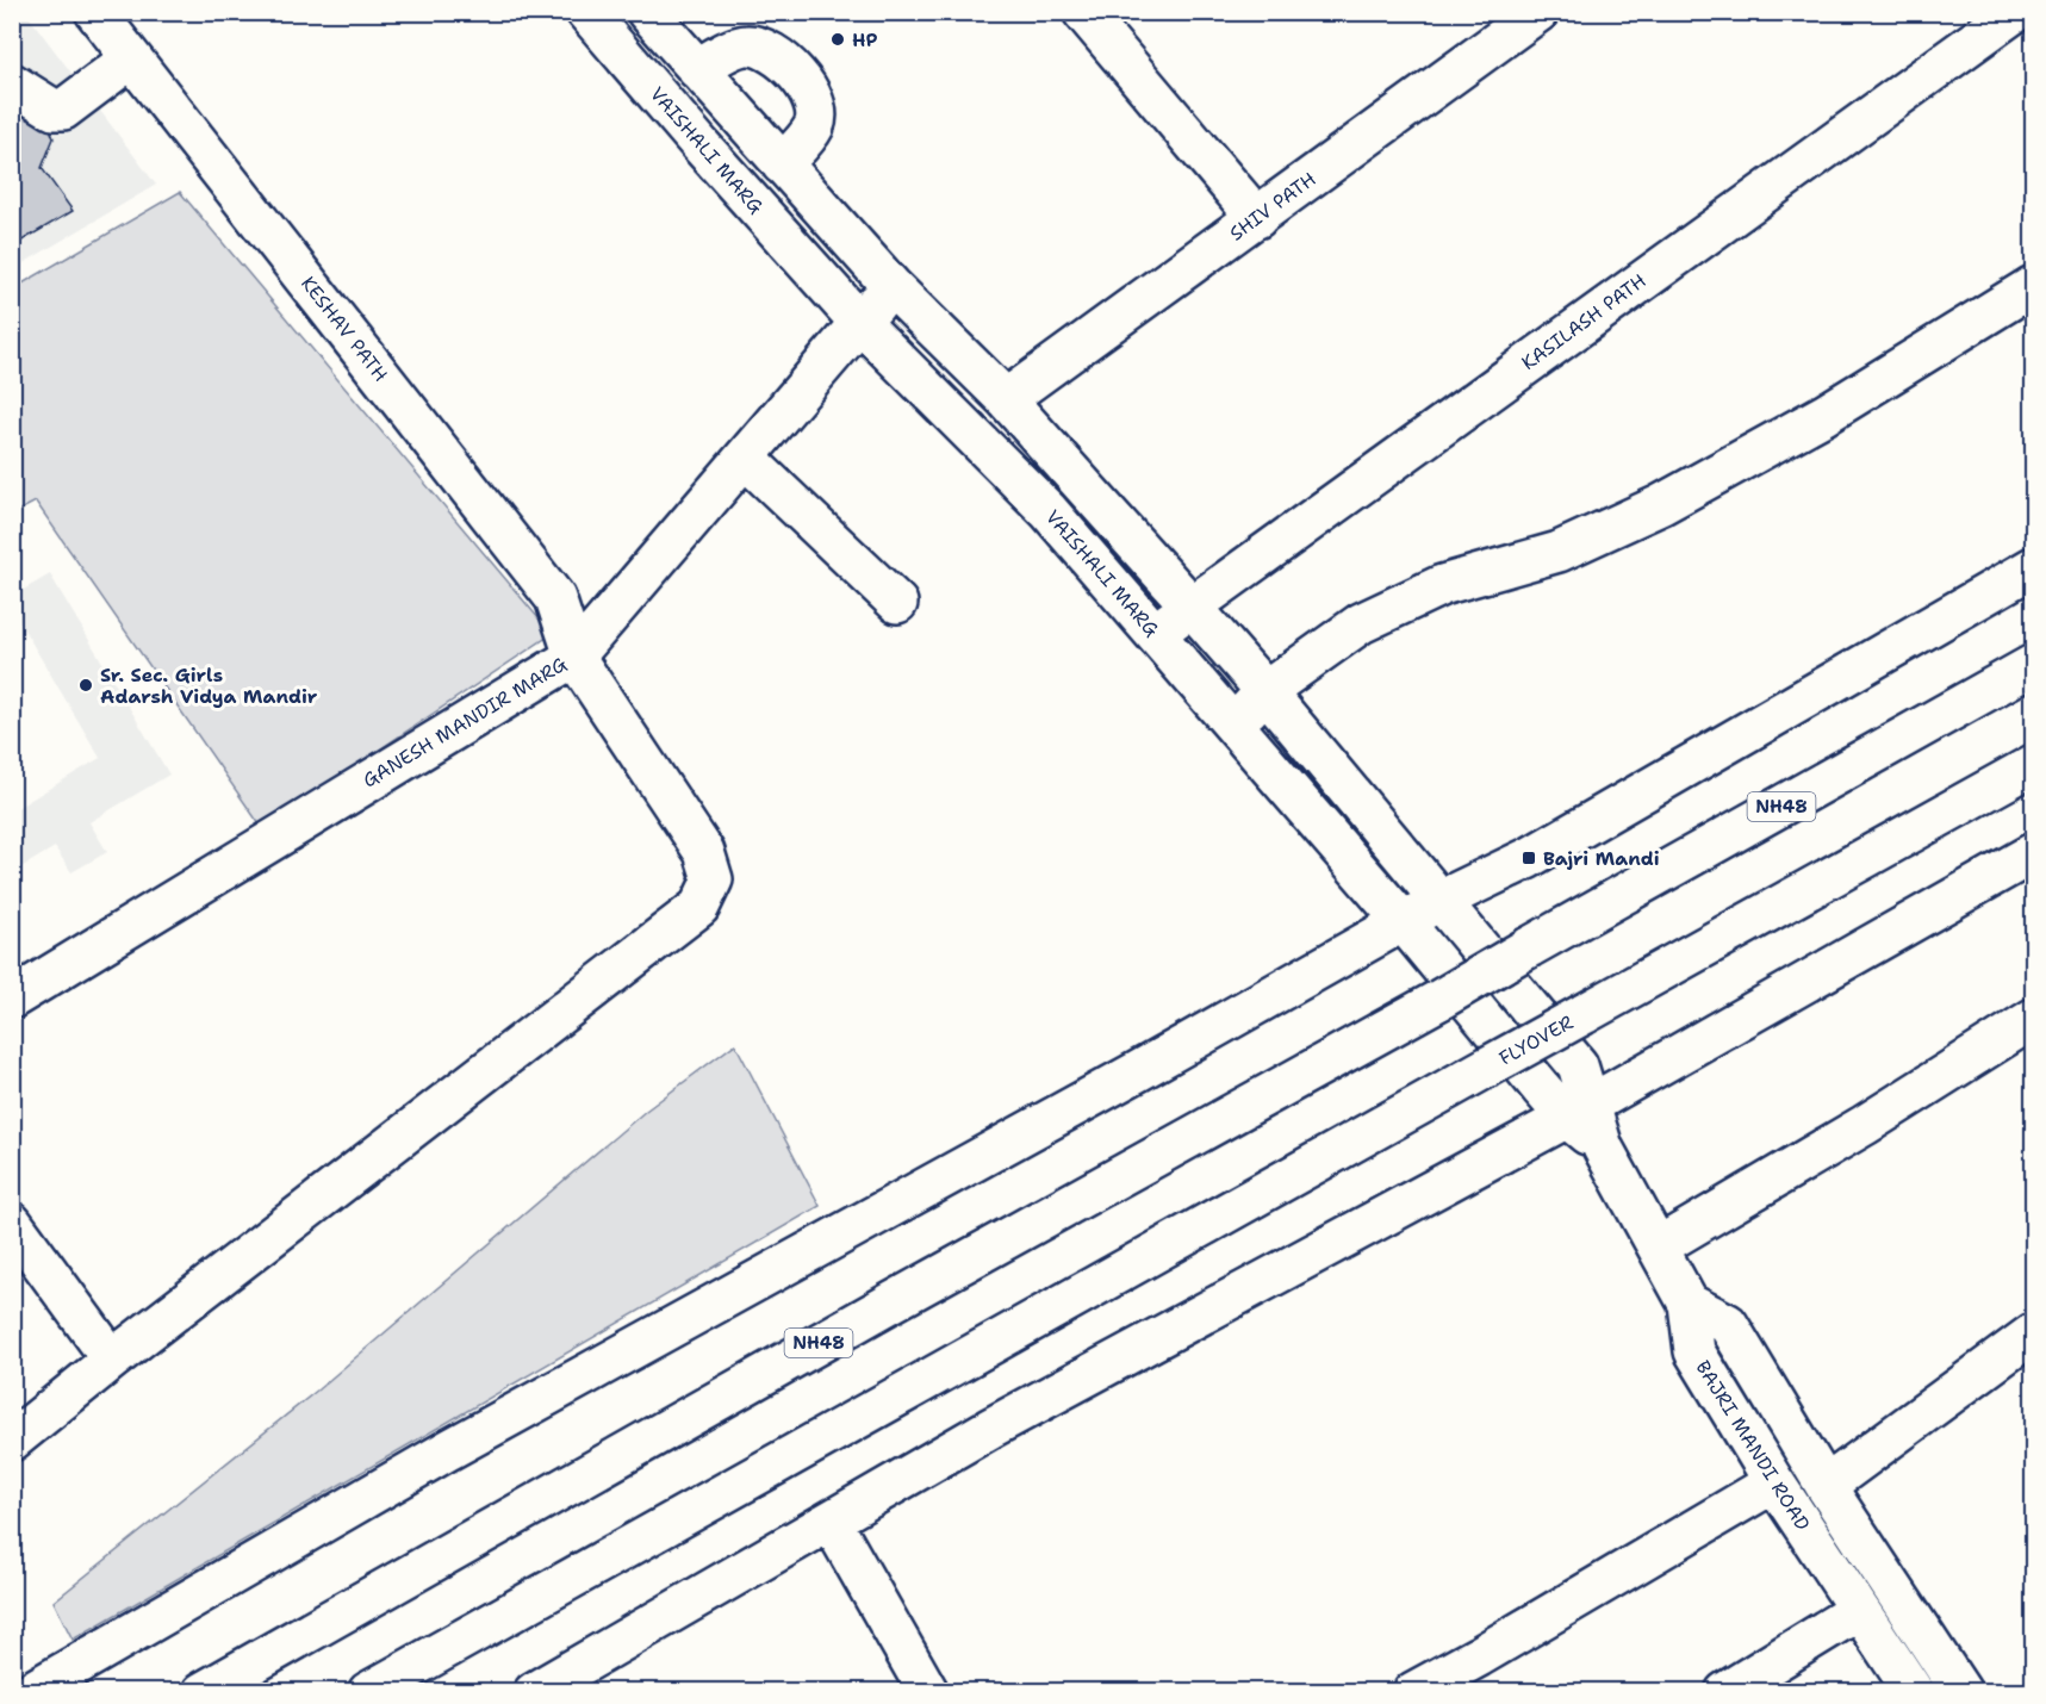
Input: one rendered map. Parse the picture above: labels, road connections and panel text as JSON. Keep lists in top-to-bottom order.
{
  "streets": {
    "main road": [
      "VAISHALI MARG",
      "SHIV PATH",
      "KASILASH PATH",
      "KESHAV PATH",
      "GANESH MANDIR MARG",
      "NH48",
      "FLYOVER",
      "BAJRI MANDI ROAD"
    ]
  },
  "crossings": [
    ["VAISHALI MARG", "KASILASH PATH"],
    ["VAISHALI MARG", "GANESH MANDIR MARG"],
    ["VAISHALI MARG", "BAJRI MANDI ROAD"],
    ["KESHAV PATH", "GANESH MANDIR MARG"]
  ],
  "places": {
    "other": ["HP", "Sr. Sec. Girls Adarsh Vidya Mandir"],
    "transit": ["Bajri Mandi"]
  }
}
